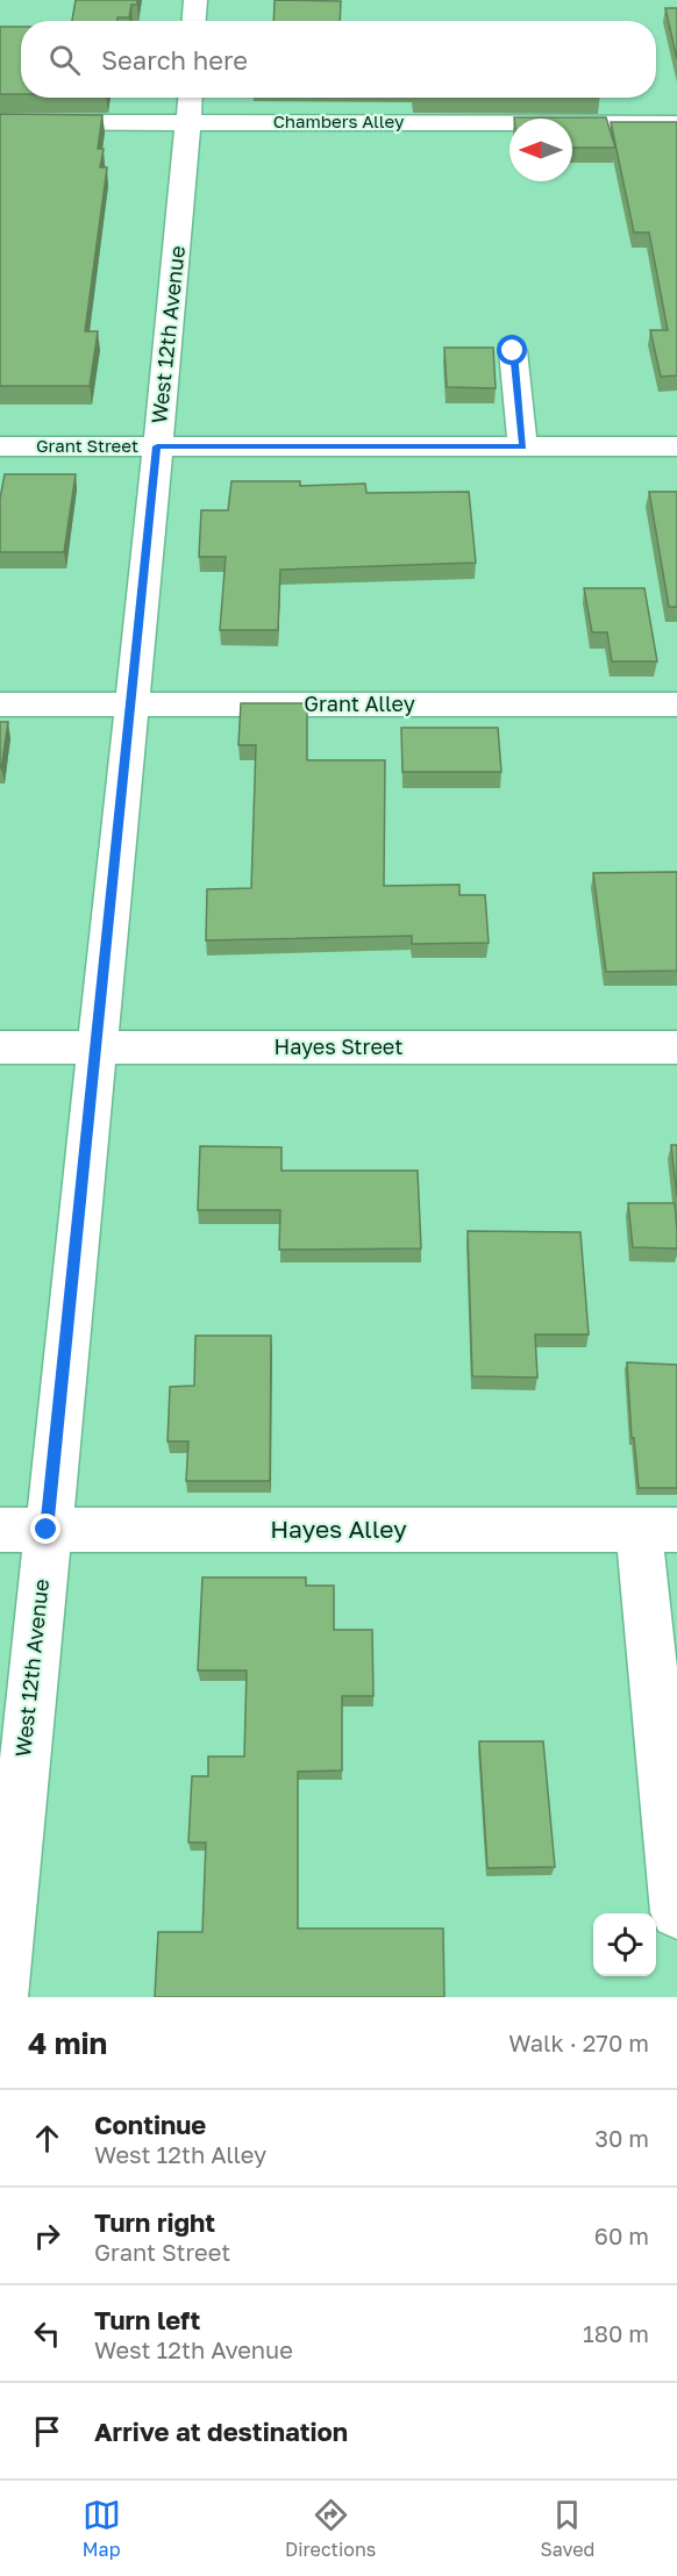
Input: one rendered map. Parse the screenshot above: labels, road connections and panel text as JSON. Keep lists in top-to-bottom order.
{
  "streets": {
    "street": [
      "Chambers Alley",
      "West 12th Avenue",
      "Grant Street",
      "Grant Alley",
      "Hayes Street",
      "Hayes Alley"
    ]
  },
  "crossings": [
    ["Chambers Alley", "West 12th Avenue"],
    ["West 12th Avenue", "Grant Street"],
    ["West 12th Avenue", "Grant Alley"],
    ["West 12th Avenue", "Hayes Street"],
    ["West 12th Avenue", "Hayes Alley"]
  ],
  "north": "left",
  "page": {
    "search": "Search here",
    "heading": ["4 min", "Walk · 270 m"],
    "list": [
      ["Continue", "West 12th Alley", "30 m"],
      ["Turn right", "Grant Street", "60 m"],
      ["Turn left", "West 12th Avenue", "180 m"],
      "Arrive at destination"
    ],
    "nav": ["Map", "Directions", "Saved"]
  }
}
